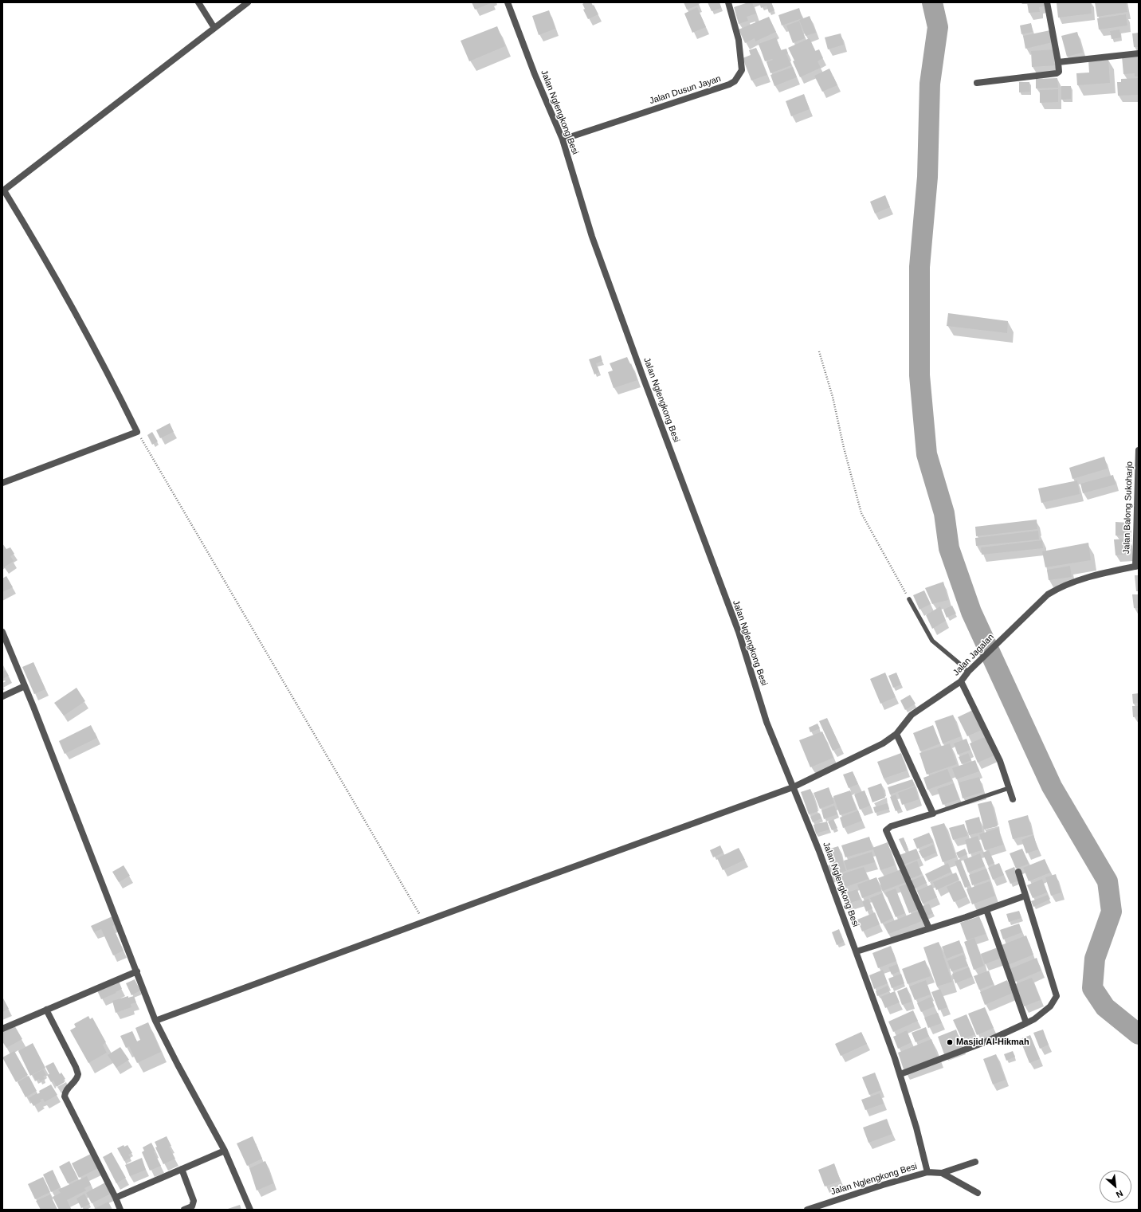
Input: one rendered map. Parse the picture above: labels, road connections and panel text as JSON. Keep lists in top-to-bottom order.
{
  "streets": {
    "street": [
      "Jalan Dusun Jayan",
      "Jalan Nglengkong Besi",
      "Jalan Balong Sukoharjo",
      "Jalan Jagalan"
    ]
  },
  "crossings": [
    ["Jalan Dusun Jayan", "Jalan Nglengkong Besi"],
    ["Jalan Nglengkong Besi", "Jalan Jagalan"],
    ["Jalan Balong Sukoharjo", "Jalan Jagalan"]
  ],
  "places": ["Masjid Al-Hikmah"],
  "north": "bottom right"
}
